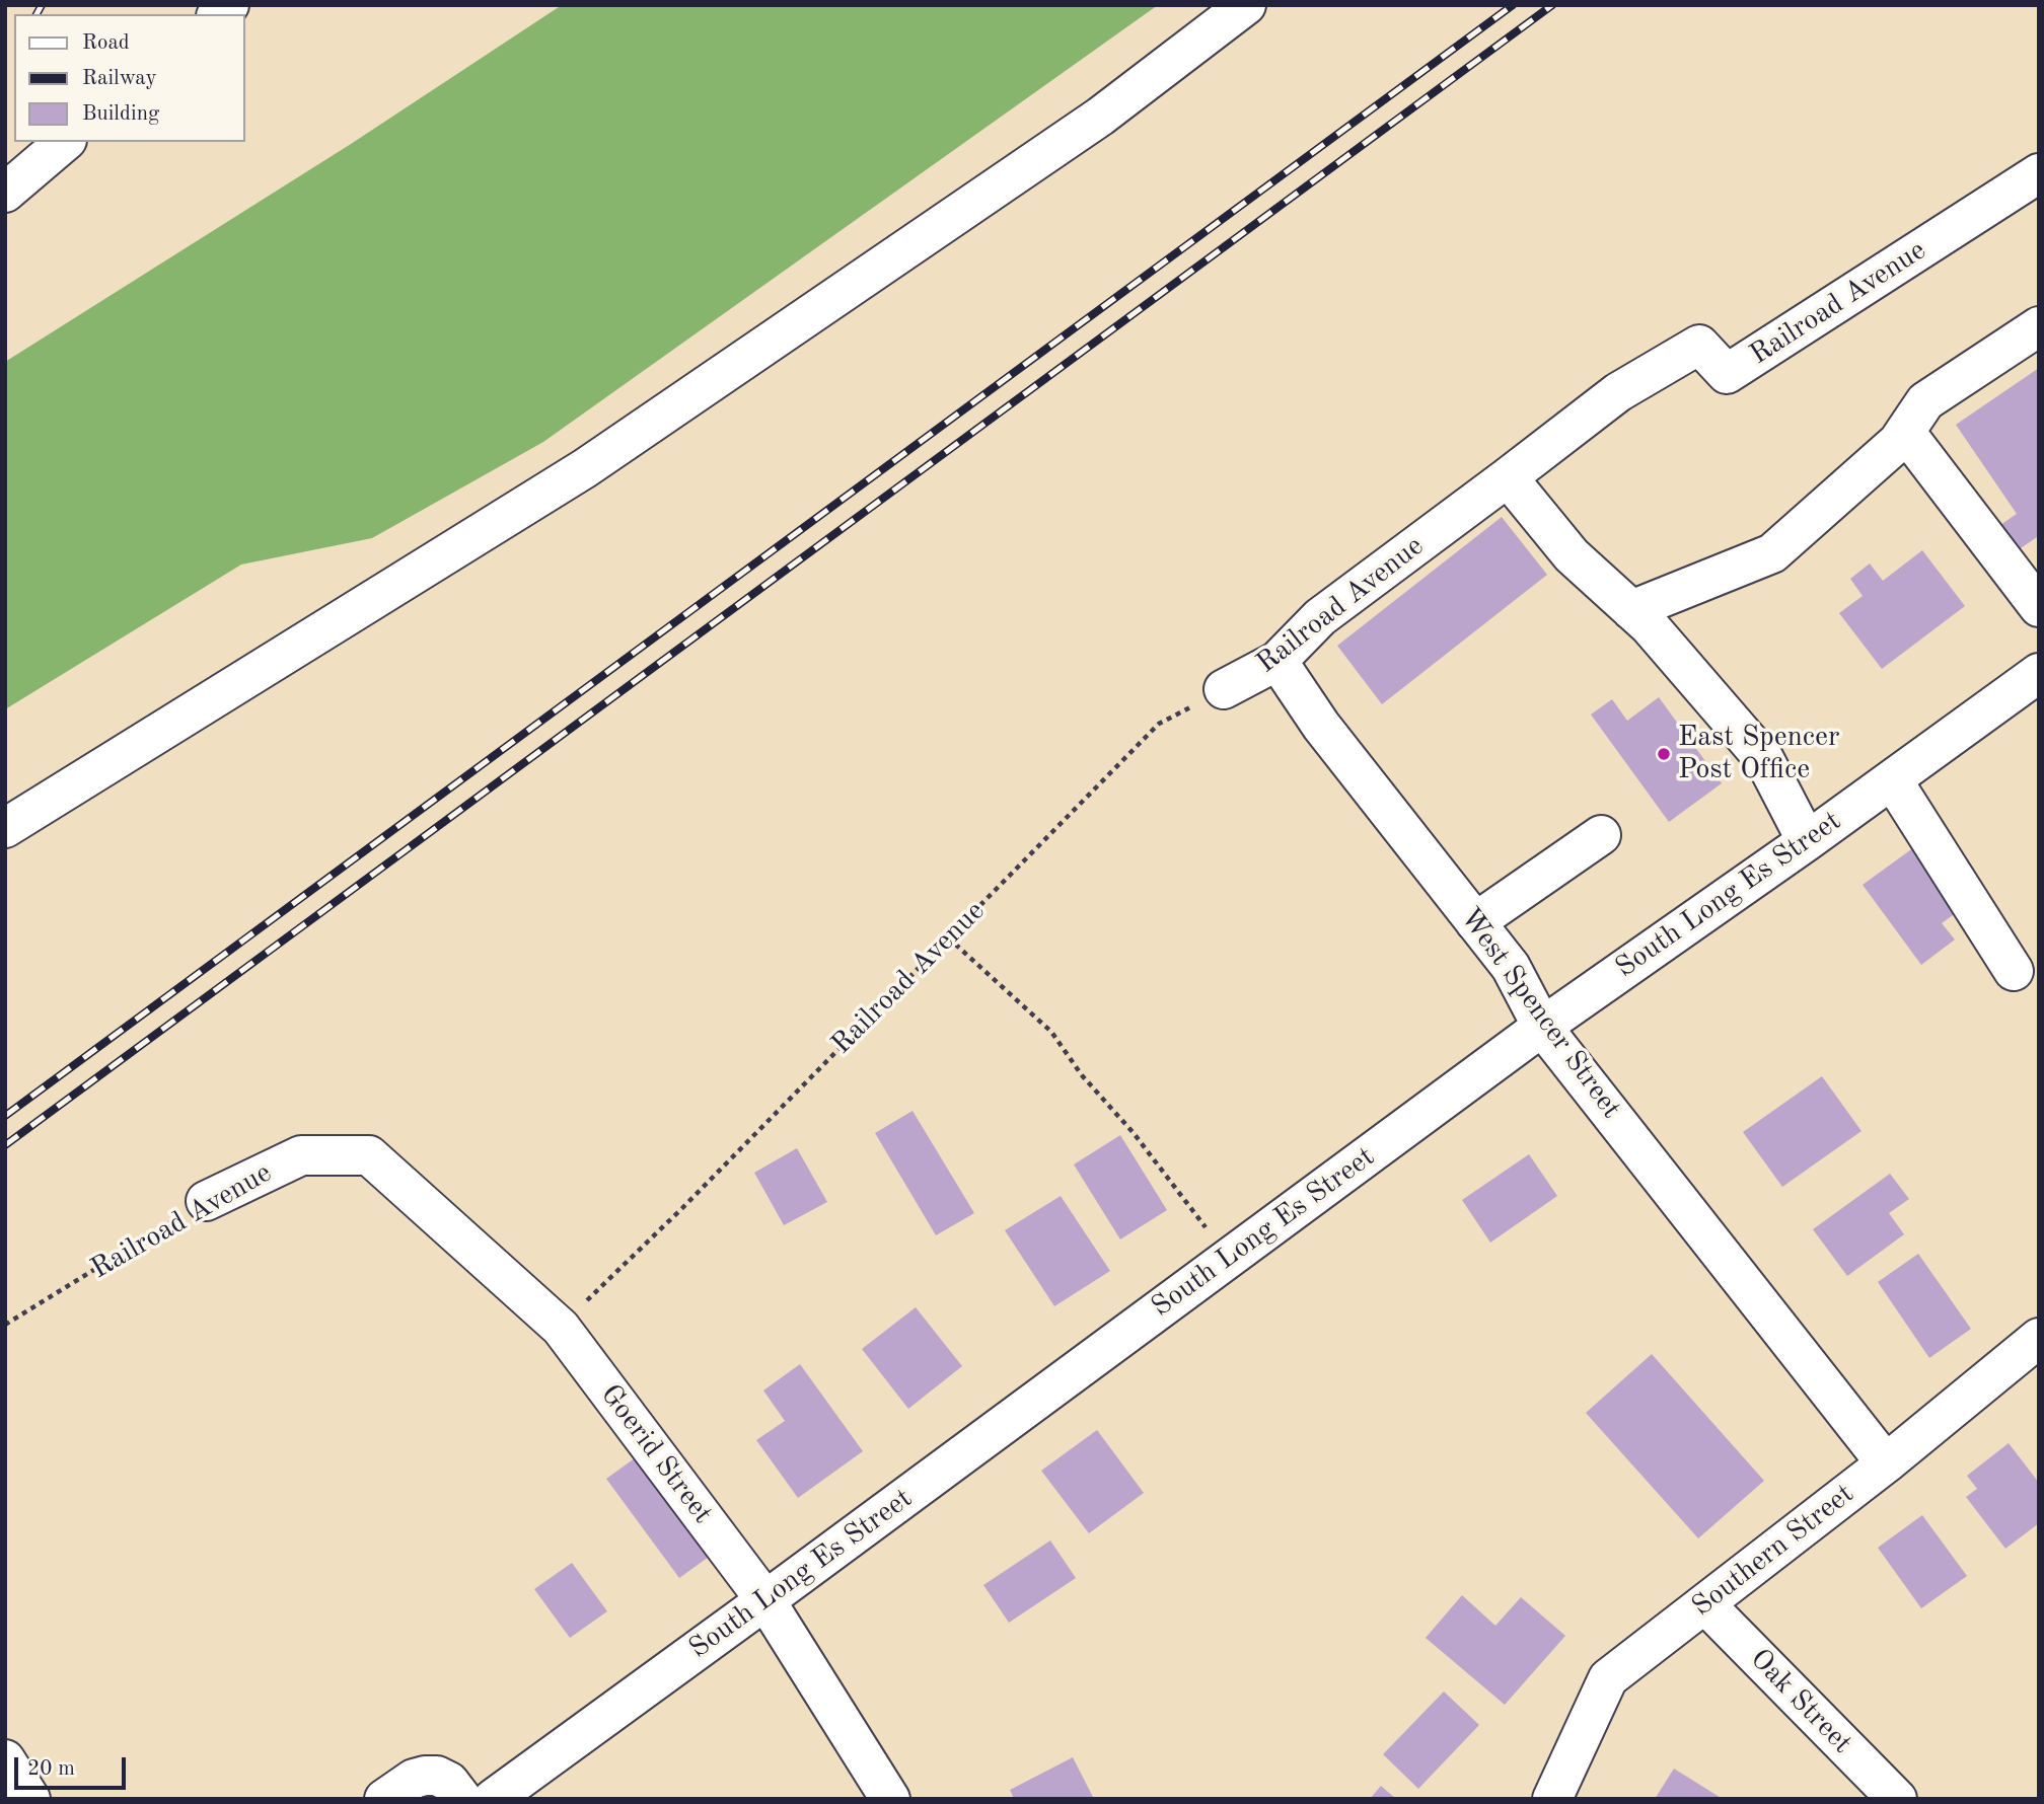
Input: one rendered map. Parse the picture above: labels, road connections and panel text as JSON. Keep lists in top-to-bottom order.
{
  "streets": {
    "street": [
      "Railroad Avenue",
      "South Long Es Street",
      "West Spencer Street",
      "Goerid Street",
      "Southern Street",
      "Oak Street"
    ]
  },
  "crossings": [
    ["Railroad Avenue", "West Spencer Street"],
    ["Railroad Avenue", "Goerid Street"],
    ["South Long Es Street", "West Spencer Street"],
    ["South Long Es Street", "Goerid Street"],
    ["West Spencer Street", "Southern Street"],
    ["Southern Street", "Oak Street"]
  ],
  "places": ["East Spencer Post Office"],
  "legend": ["Road", "Railway", "Building"],
  "scale_bar": "20 m"
}
